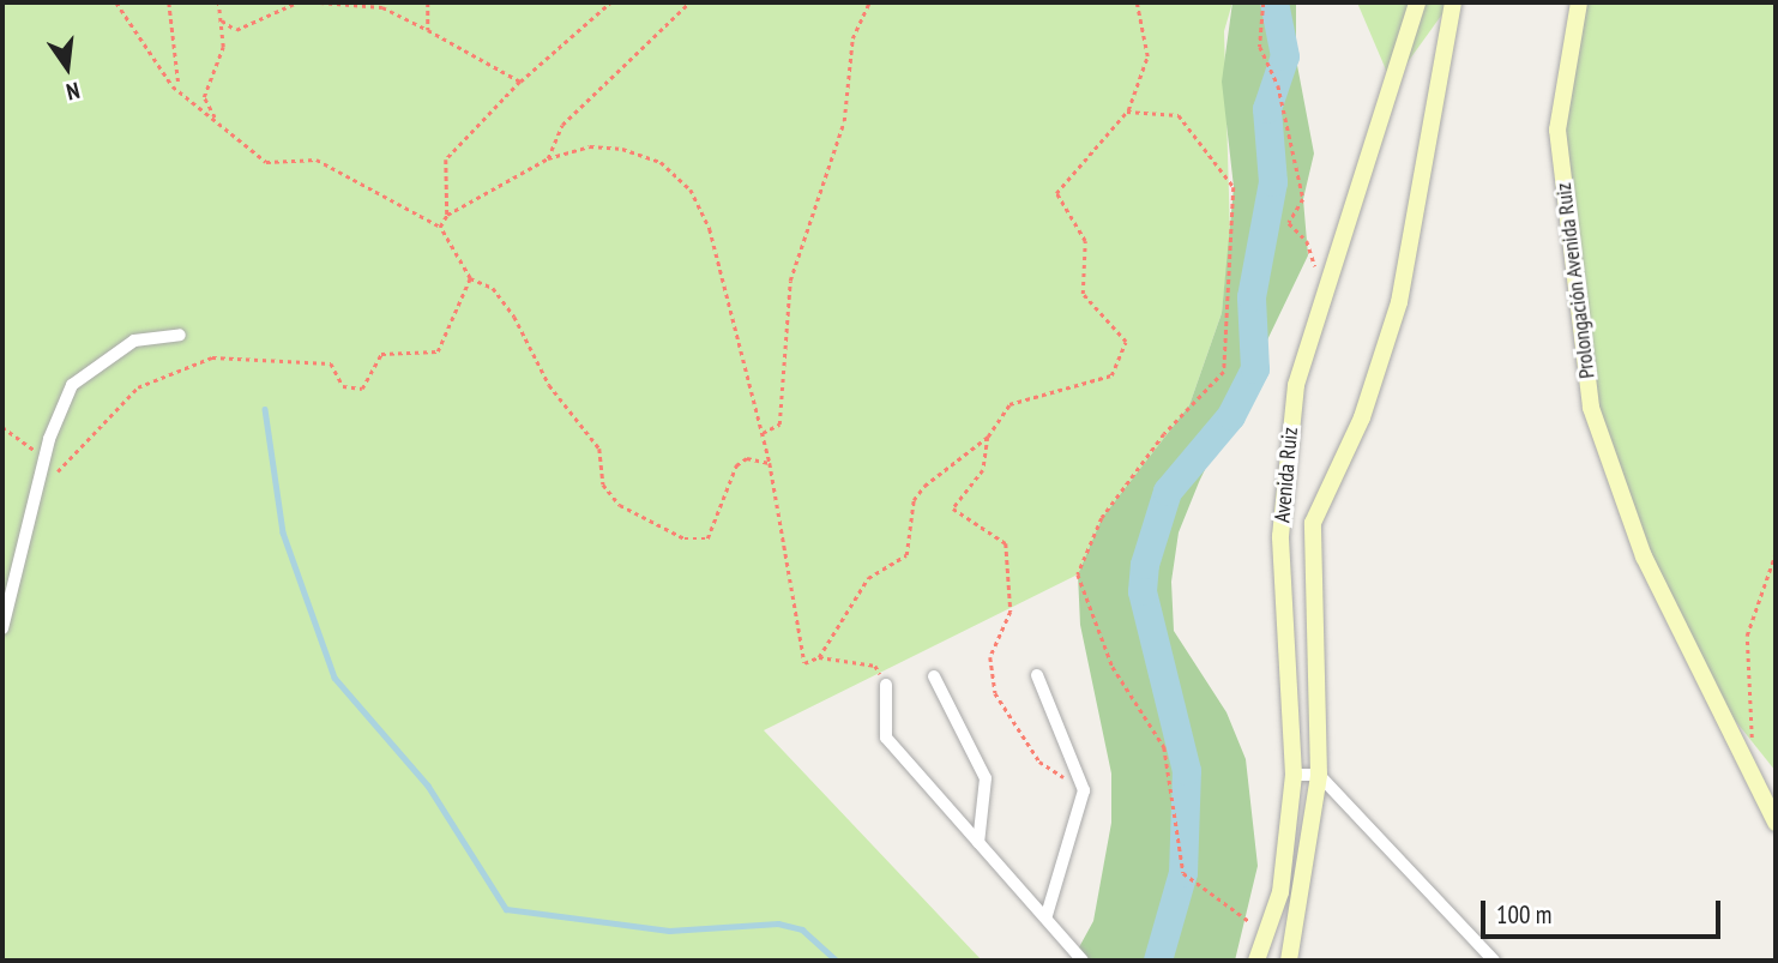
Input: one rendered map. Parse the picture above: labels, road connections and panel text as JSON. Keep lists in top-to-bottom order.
{
  "streets": {
    "street": ["Prolongación Avenida Ruiz", "Avenida Ruiz"]
  },
  "scale_bar": "100 m",
  "north": "bottom"
}
